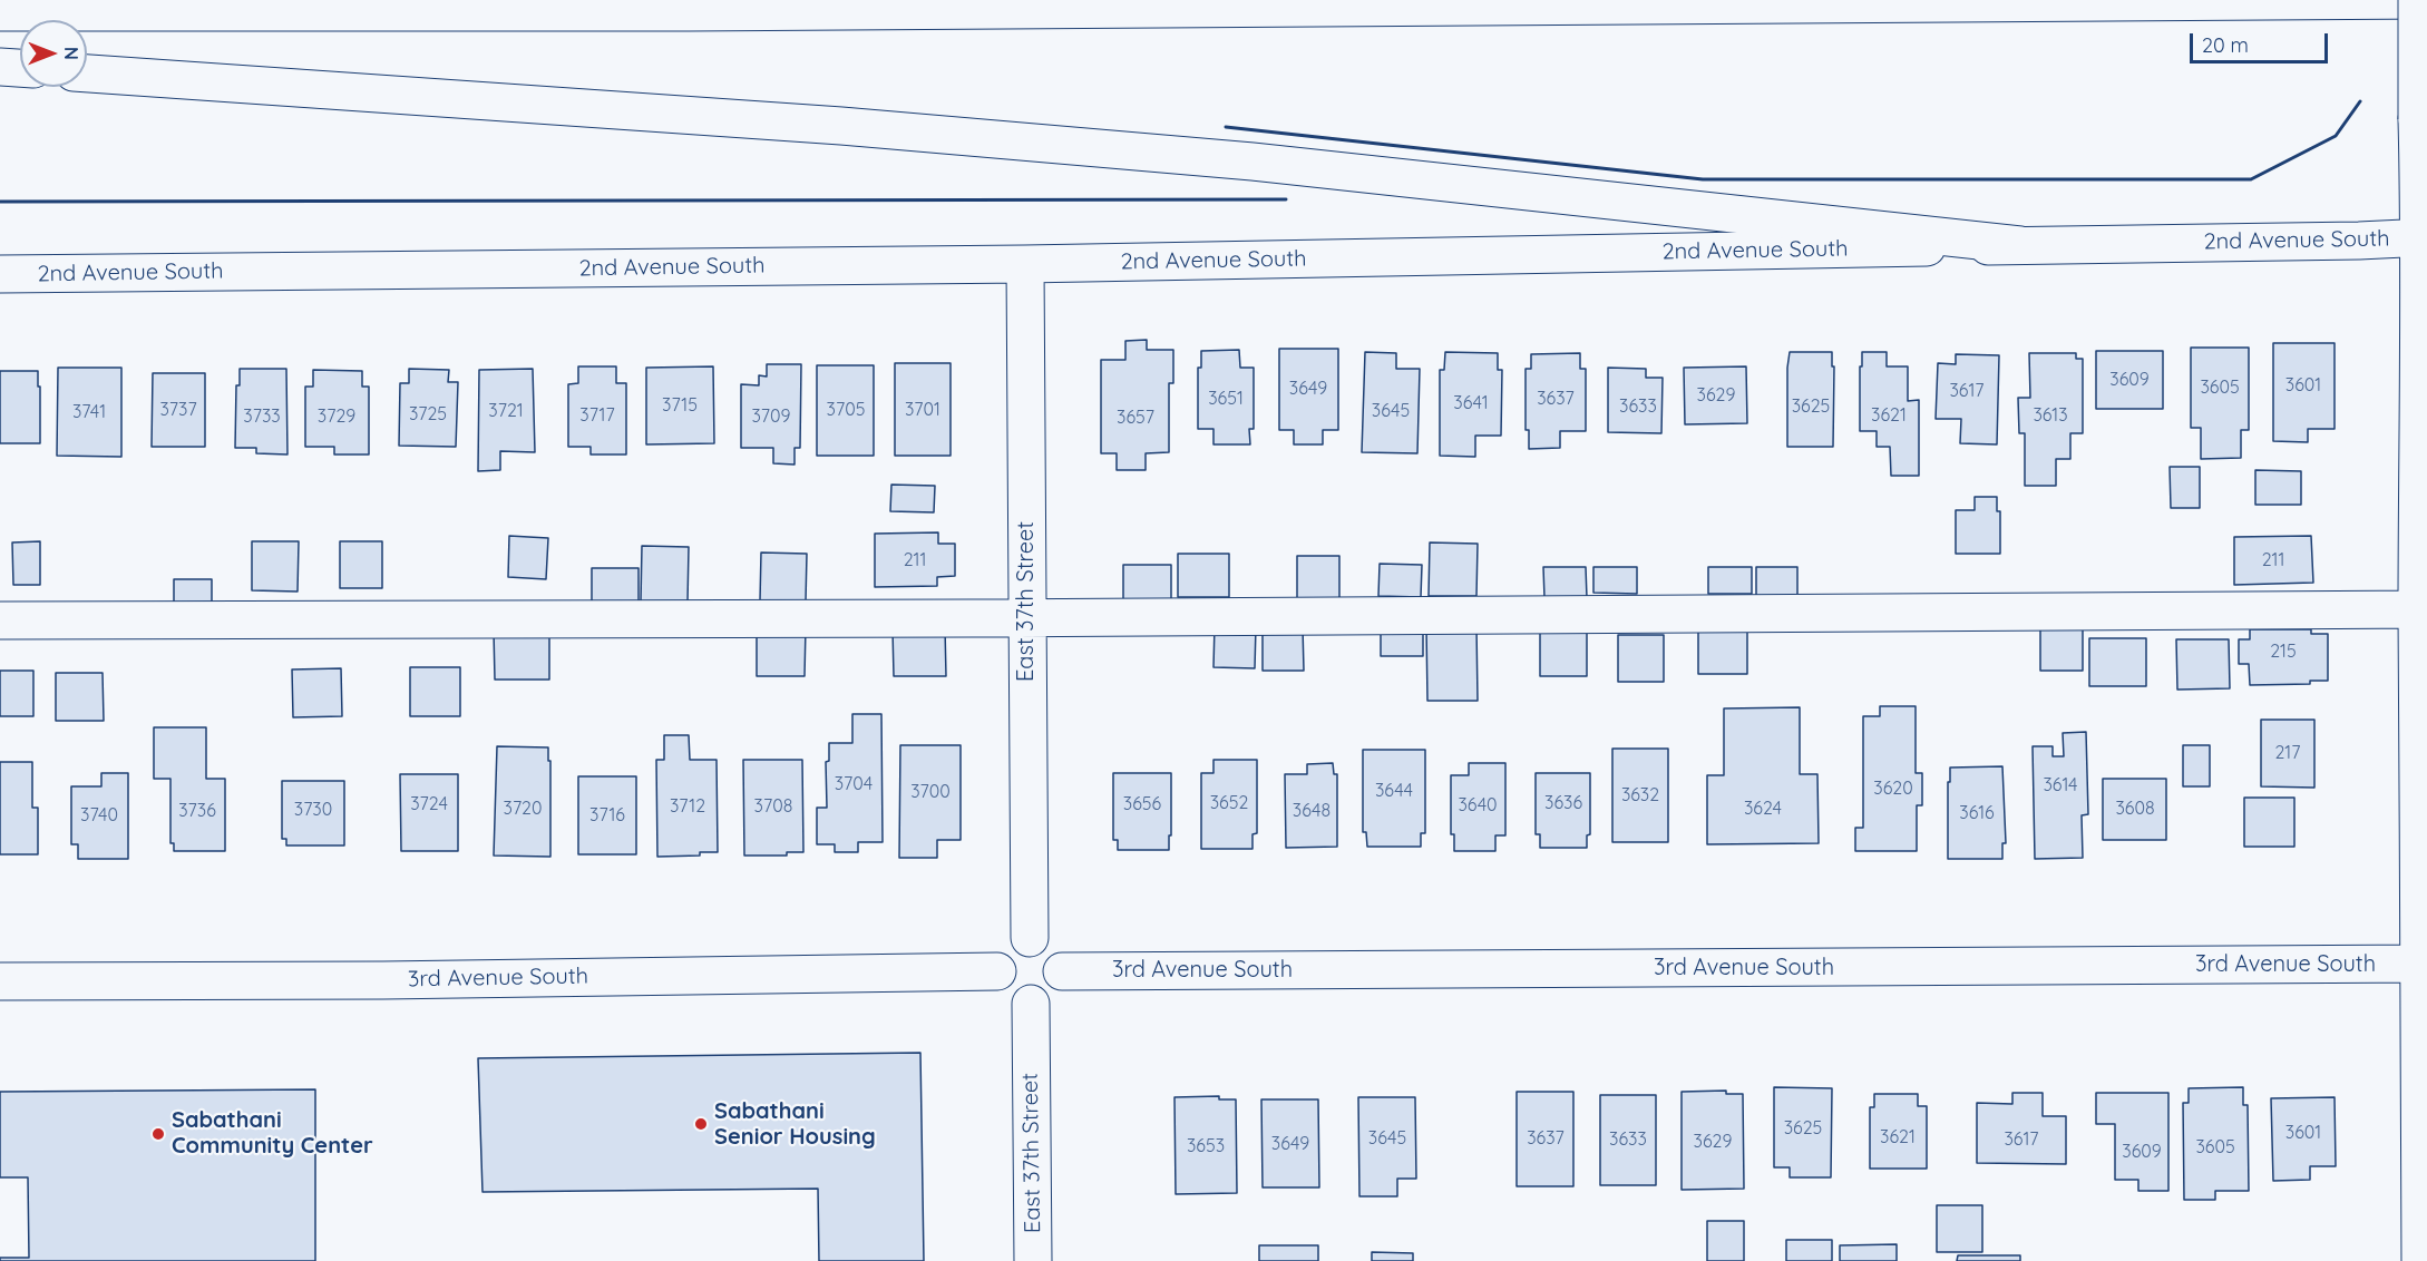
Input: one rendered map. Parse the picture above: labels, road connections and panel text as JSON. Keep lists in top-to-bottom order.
{
  "streets": {
    "main road": ["2nd Avenue South", "East 37th Street", "3rd Avenue South"]
  },
  "crossings": [
    ["2nd Avenue South", "East 37th Street"],
    ["East 37th Street", "3rd Avenue South"]
  ],
  "places": ["Sabathani Senior Housing", "Sabathani Community Center"],
  "house_numbers": [
    "3609",
    "3601",
    "3605",
    "3649",
    "3617",
    "3629",
    "3651",
    "3637",
    "3641",
    "3715",
    "3633",
    "3625",
    "3737",
    "3705",
    "3701",
    "3721",
    "3645",
    "3741",
    "3725",
    "3717",
    "3621",
    "3613",
    "3733",
    "3729",
    "3709",
    "3657",
    "211",
    "211",
    "215",
    "217",
    "3704",
    "3614",
    "3620",
    "3644",
    "3700",
    "3632",
    "3652",
    "3636",
    "3724",
    "3656",
    "3640",
    "3712",
    "3708",
    "3720",
    "3624",
    "3608",
    "3730",
    "3736",
    "3648",
    "3616",
    "3740",
    "3716",
    "3625",
    "3601",
    "3621",
    "3645",
    "3637",
    "3633",
    "3617",
    "3629",
    "3649",
    "3653",
    "3605",
    "3609"
  ],
  "scale_bar": "20 m",
  "north": "right"
}
